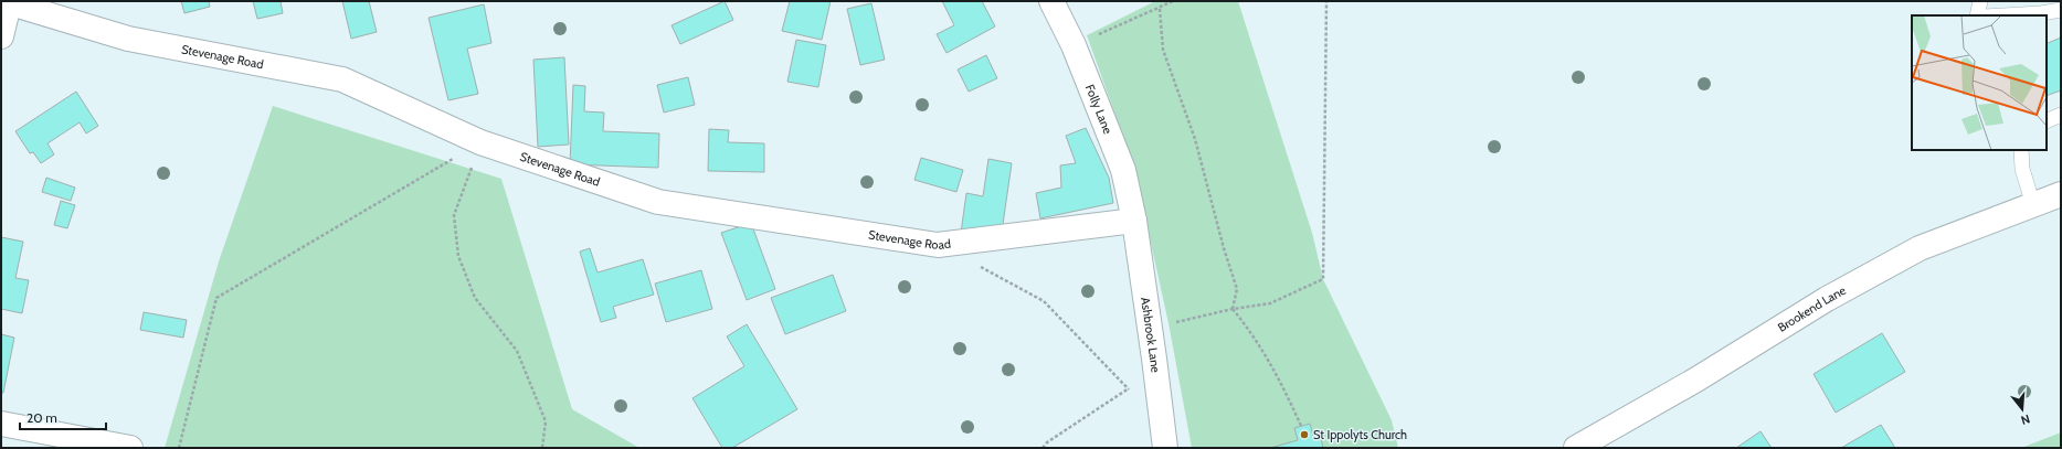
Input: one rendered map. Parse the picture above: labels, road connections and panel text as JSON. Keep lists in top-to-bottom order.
{
  "streets": {
    "street": [
      "Stevenage Road",
      "Folly Lane",
      "Brookend Lane",
      "Ashbrook Lane"
    ]
  },
  "crossings": [
    ["Stevenage Road", "Folly Lane"],
    ["Stevenage Road", "Ashbrook Lane"],
    ["Folly Lane", "Ashbrook Lane"]
  ],
  "places": ["St Ippolyts Church"],
  "scale_bar": "20 m",
  "north": "bottom"
}
